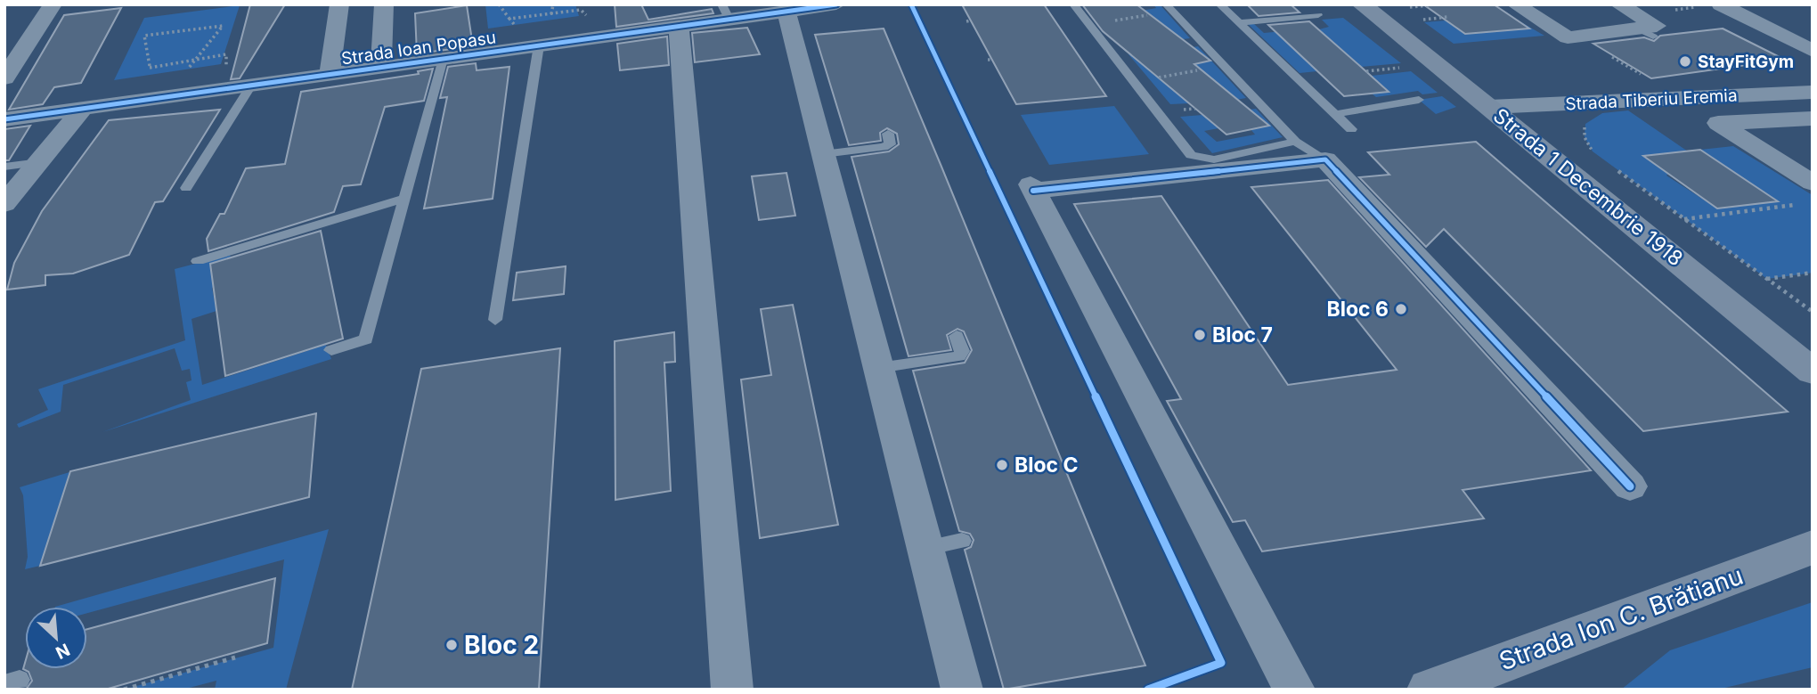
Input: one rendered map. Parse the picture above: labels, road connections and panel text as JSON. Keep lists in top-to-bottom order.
{
  "streets": {
    "street": [
      "Strada Ioan Popasu",
      "Strada Tiberiu Eremia",
      "Strada 1 Decembrie 1918",
      "Strada Ion C. Brătianu"
    ]
  },
  "crossings": [
    ["Strada Tiberiu Eremia", "Strada 1 Decembrie 1918"]
  ],
  "places": [
    "StayFitGym",
    "Bloc 6",
    "Bloc 7",
    "Bloc C",
    "Bloc 2"
  ],
  "north": "bottom right"
}
